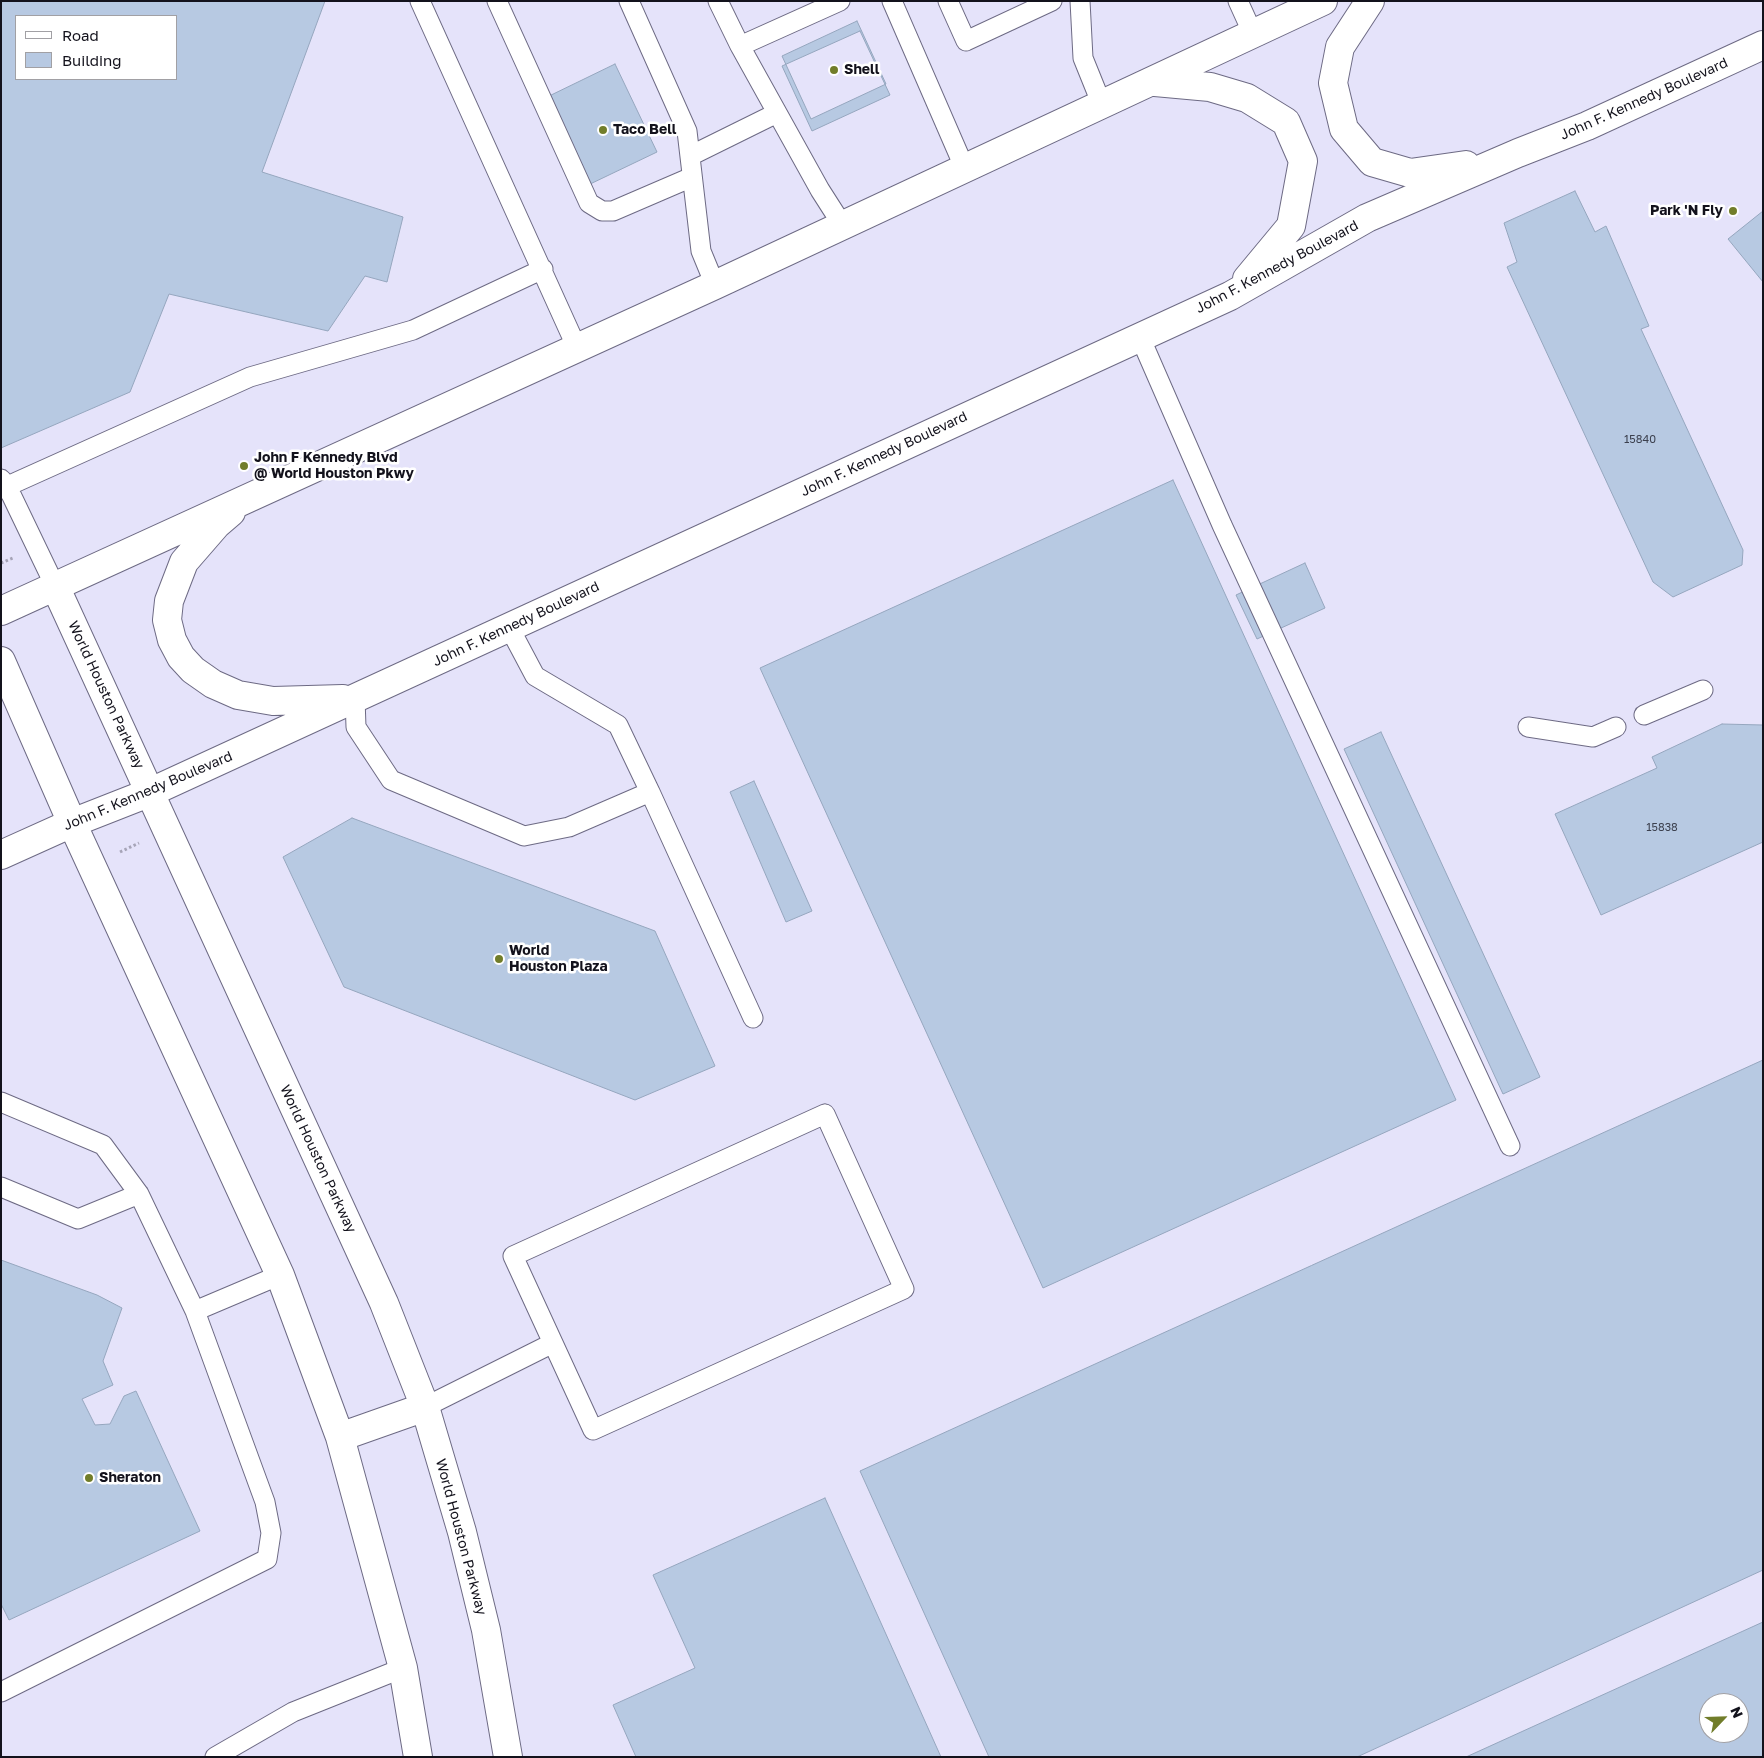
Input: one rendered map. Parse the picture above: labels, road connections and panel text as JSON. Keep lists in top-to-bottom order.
{
  "streets": {
    "main road": ["John F. Kennedy Boulevard", "World Houston Parkway"]
  },
  "crossings": [
    ["John F. Kennedy Boulevard", "World Houston Parkway"]
  ],
  "places": [
    "Shell",
    "Taco Bell",
    "Park 'N Fly",
    "John F Kennedy Blvd @ World Houston Pkwy",
    "World Houston Plaza",
    "Sheraton"
  ],
  "house_numbers": ["15840", "15838"],
  "legend": ["Road", "Building"],
  "north": "top right"
}
